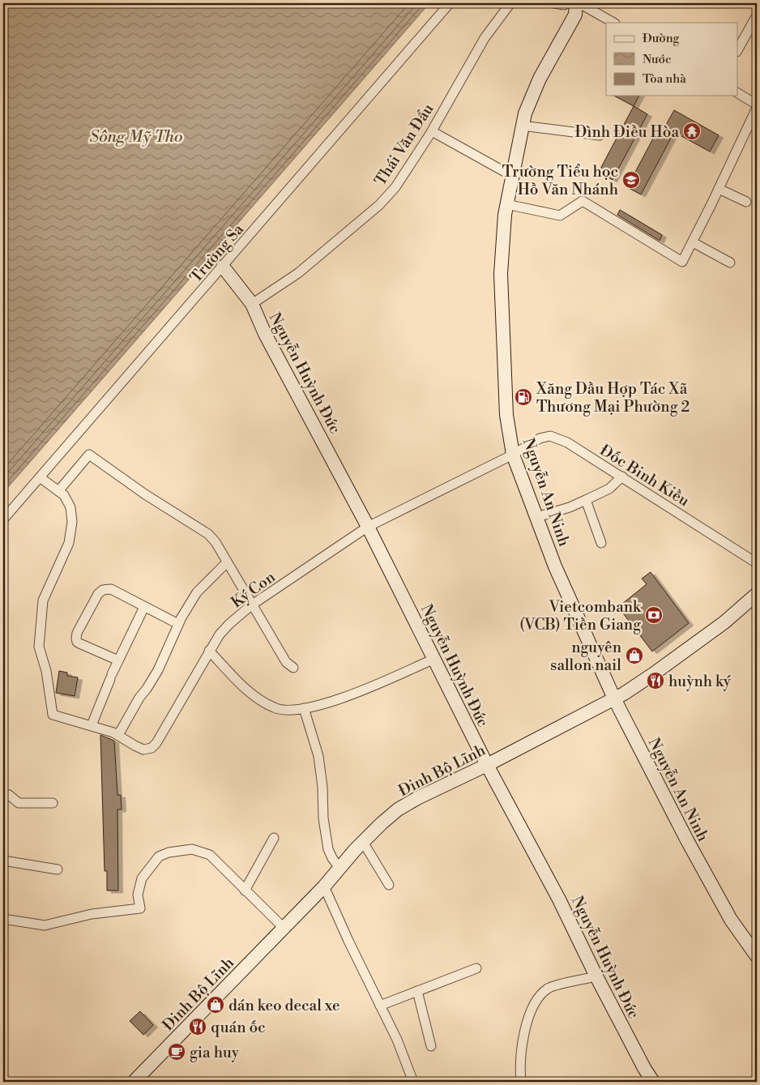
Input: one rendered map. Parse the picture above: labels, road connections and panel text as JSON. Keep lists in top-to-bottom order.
{
  "streets": {
    "street": [
      "Thái Văn Đẩu",
      "Trường Sa",
      "Nguyễn Huỳnh Đức",
      "Đốc Binh Kiều",
      "Nguyễn An Ninh",
      "Ký Con",
      "Đinh Bộ Lĩnh"
    ]
  },
  "crossings": [
    ["Thái Văn Đẩu", "Nguyễn Huỳnh Đức"],
    ["Trường Sa", "Nguyễn Huỳnh Đức"],
    ["Nguyễn Huỳnh Đức", "Ký Con"],
    ["Nguyễn Huỳnh Đức", "Đinh Bộ Lĩnh"],
    ["Đốc Binh Kiều", "Nguyễn An Ninh"],
    ["Đốc Binh Kiều", "Ký Con"],
    ["Nguyễn An Ninh", "Ký Con"],
    ["Nguyễn An Ninh", "Đinh Bộ Lĩnh"]
  ],
  "water": ["Sông Mỹ Tho"],
  "places": {
    "temple": ["Đình Điều Hòa"],
    "school or university": ["Trường Tiểu học Hồ Văn Nhánh"],
    "fuel station": ["Xăng Dầu Hợp Tác Xã Thương Mại Phường 2"],
    "bank": ["Vietcombank (VCB) Tiền Giang"],
    "shop": ["nguyên sallon nail", "dán keo decal xe"],
    "restaurant": ["huỳnh ký", "quán ốc"],
    "cafe": ["gia huy"]
  },
  "legend": ["Đường", "Nước", "Tòa nhà"]
}
